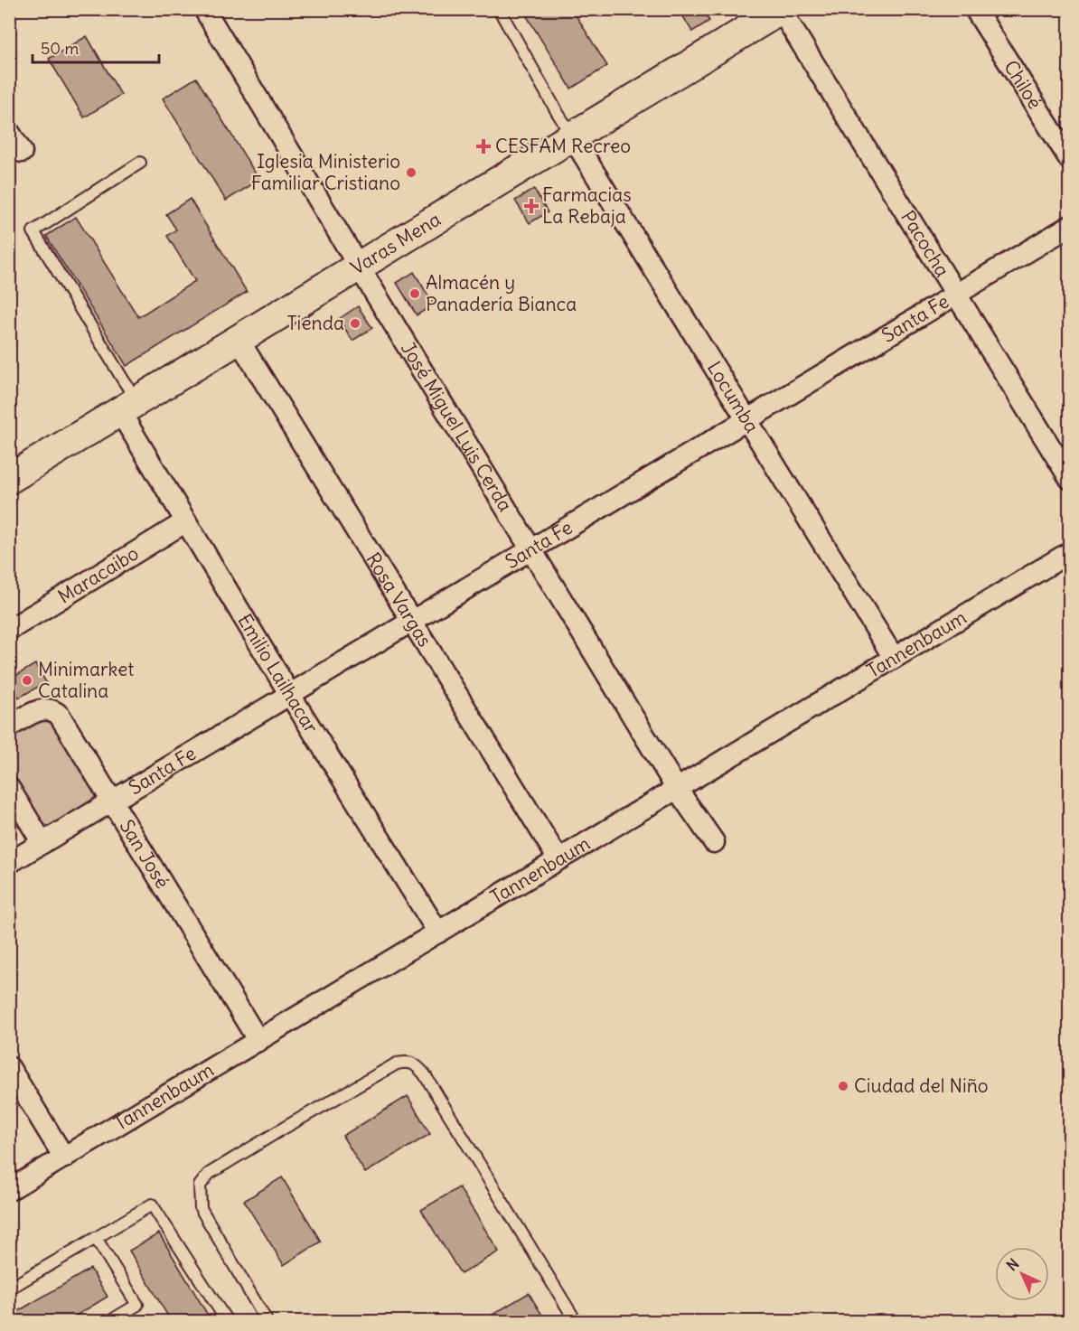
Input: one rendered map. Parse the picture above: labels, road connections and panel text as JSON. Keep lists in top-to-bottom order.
{
  "streets": {
    "street": [
      "Chiloé",
      "Varas Mena",
      "Pacocha",
      "Santa Fe",
      "Locumba",
      "José Miguel Luis Cerda",
      "Maracaibo",
      "Rosa Vargas",
      "Tannenbaum",
      "Emilio Lailhacar",
      "San José"
    ]
  },
  "crossings": [
    ["Varas Mena", "Pacocha"],
    ["Varas Mena", "Locumba"],
    ["Varas Mena", "José Miguel Luis Cerda"],
    ["Varas Mena", "Rosa Vargas"],
    ["Varas Mena", "Emilio Lailhacar"],
    ["Pacocha", "Santa Fe"],
    ["Santa Fe", "Locumba"],
    ["Santa Fe", "José Miguel Luis Cerda"],
    ["Santa Fe", "Rosa Vargas"],
    ["Santa Fe", "Emilio Lailhacar"],
    ["Santa Fe", "San José"],
    ["Locumba", "Tannenbaum"],
    ["José Miguel Luis Cerda", "Tannenbaum"],
    ["Maracaibo", "Emilio Lailhacar"],
    ["Rosa Vargas", "Tannenbaum"],
    ["Tannenbaum", "Emilio Lailhacar"],
    ["Tannenbaum", "San José"]
  ],
  "places": {
    "health": ["CESFAM Recreo", "Farmacias La Rebaja"],
    "other": [
      "Iglesia Ministerio Familiar Cristiano",
      "Almacén y Panadería Bianca",
      "Tienda",
      "Minimarket Catalina",
      "Ciudad del Niño"
    ]
  },
  "scale_bar": "50 m",
  "north": "top left"
}
